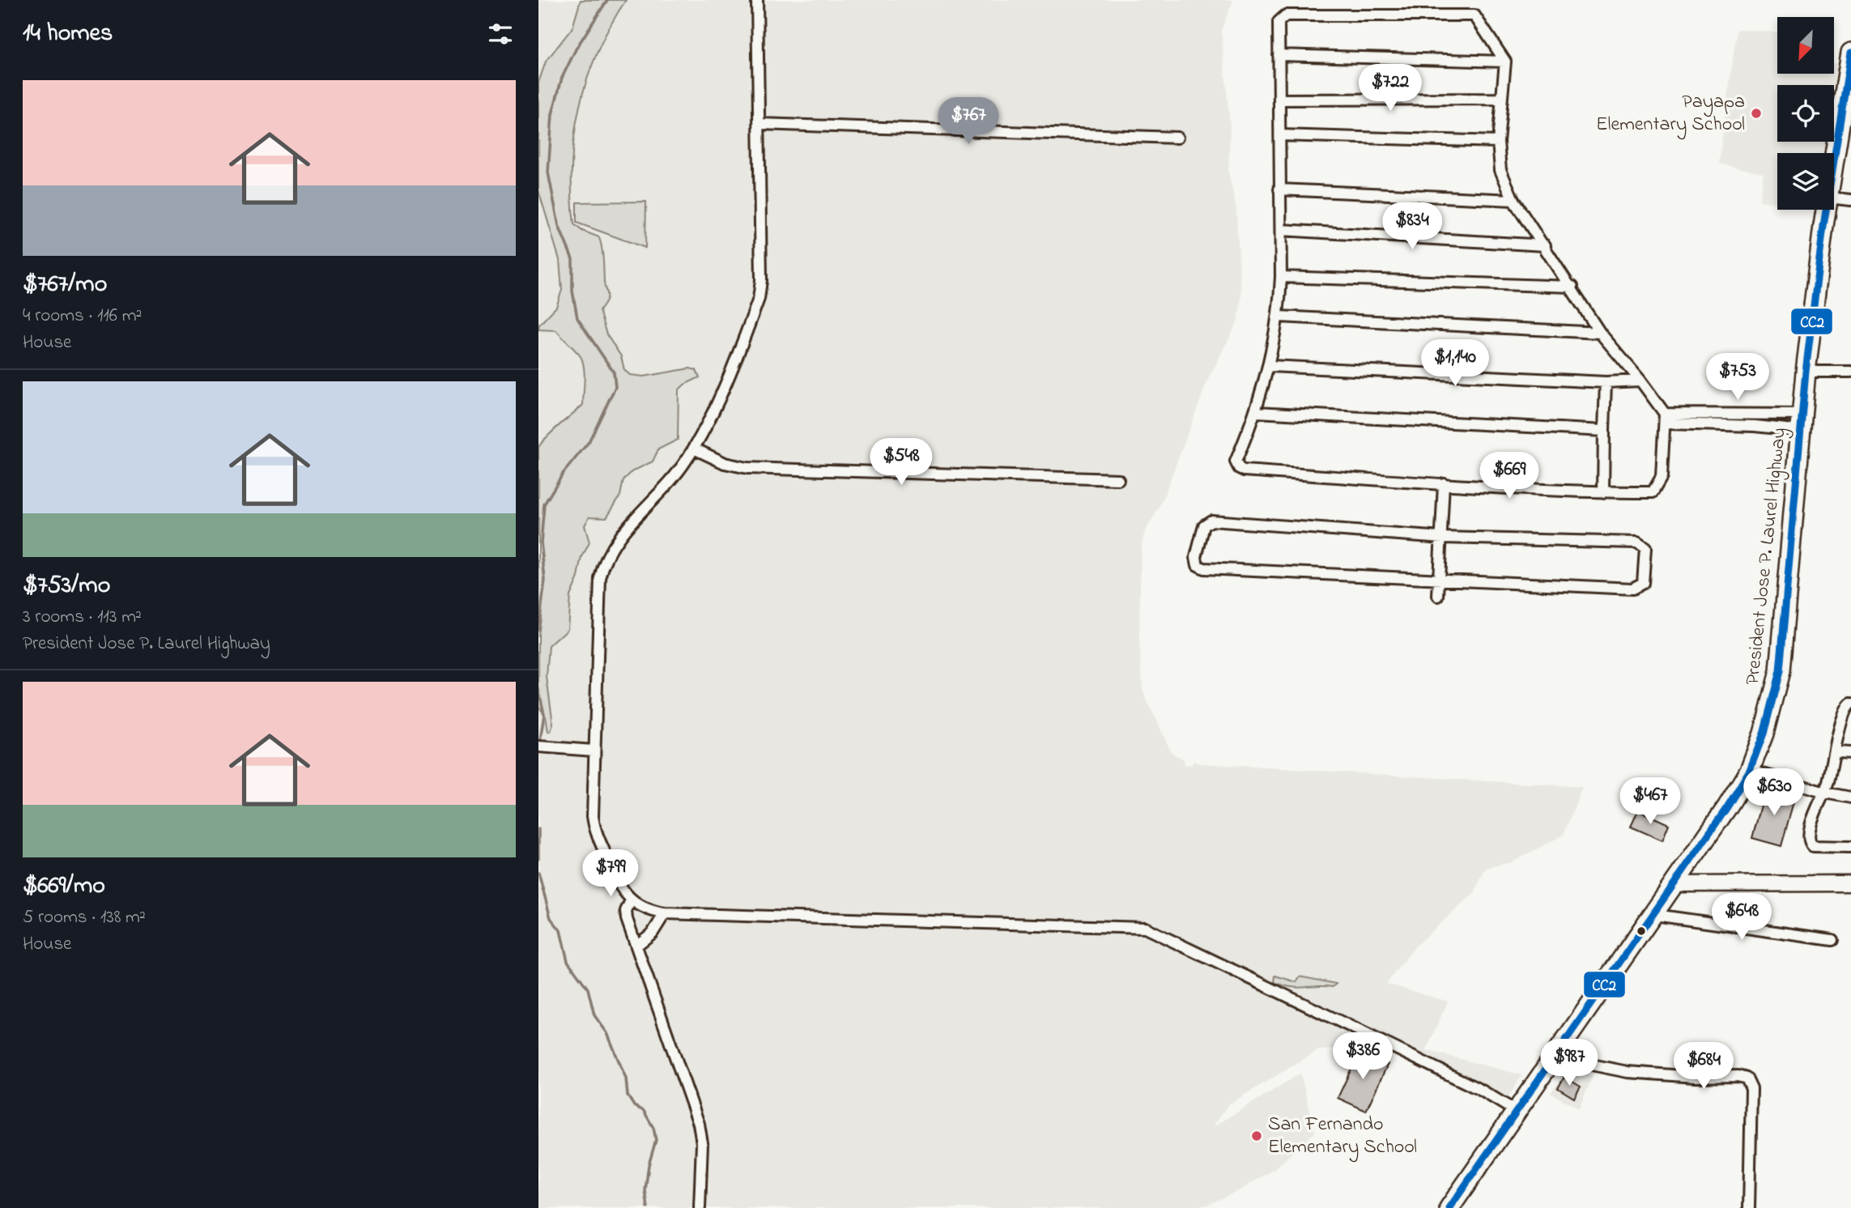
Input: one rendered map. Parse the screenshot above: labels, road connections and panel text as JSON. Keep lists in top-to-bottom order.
{
  "streets": {
    "highway": ["President Jose P. Laurel Highway"]
  },
  "places": ["Payapa Elementary School", "San Fernando Elementary School"],
  "lines": ["transit line CC2"],
  "north": "bottom left",
  "page": {
    "heading": "14 homes",
    "price": [
      "$722",
      "$767",
      "$834",
      "$1,140",
      "$753",
      "$548",
      "$669",
      "$630",
      "$467",
      "$799",
      "$648",
      "$386",
      "$987",
      "$684"
    ],
    "list": [
      {
        "name": "$767/mo",
        "note": "4 rooms · 116 m² · House"
      },
      {
        "name": "$753/mo",
        "note": "3 rooms · 113 m² · President Jose P. Laurel Highway"
      },
      {
        "name": "$669/mo",
        "note": "5 rooms · 138 m² · House"
      }
    ]
  }
}
